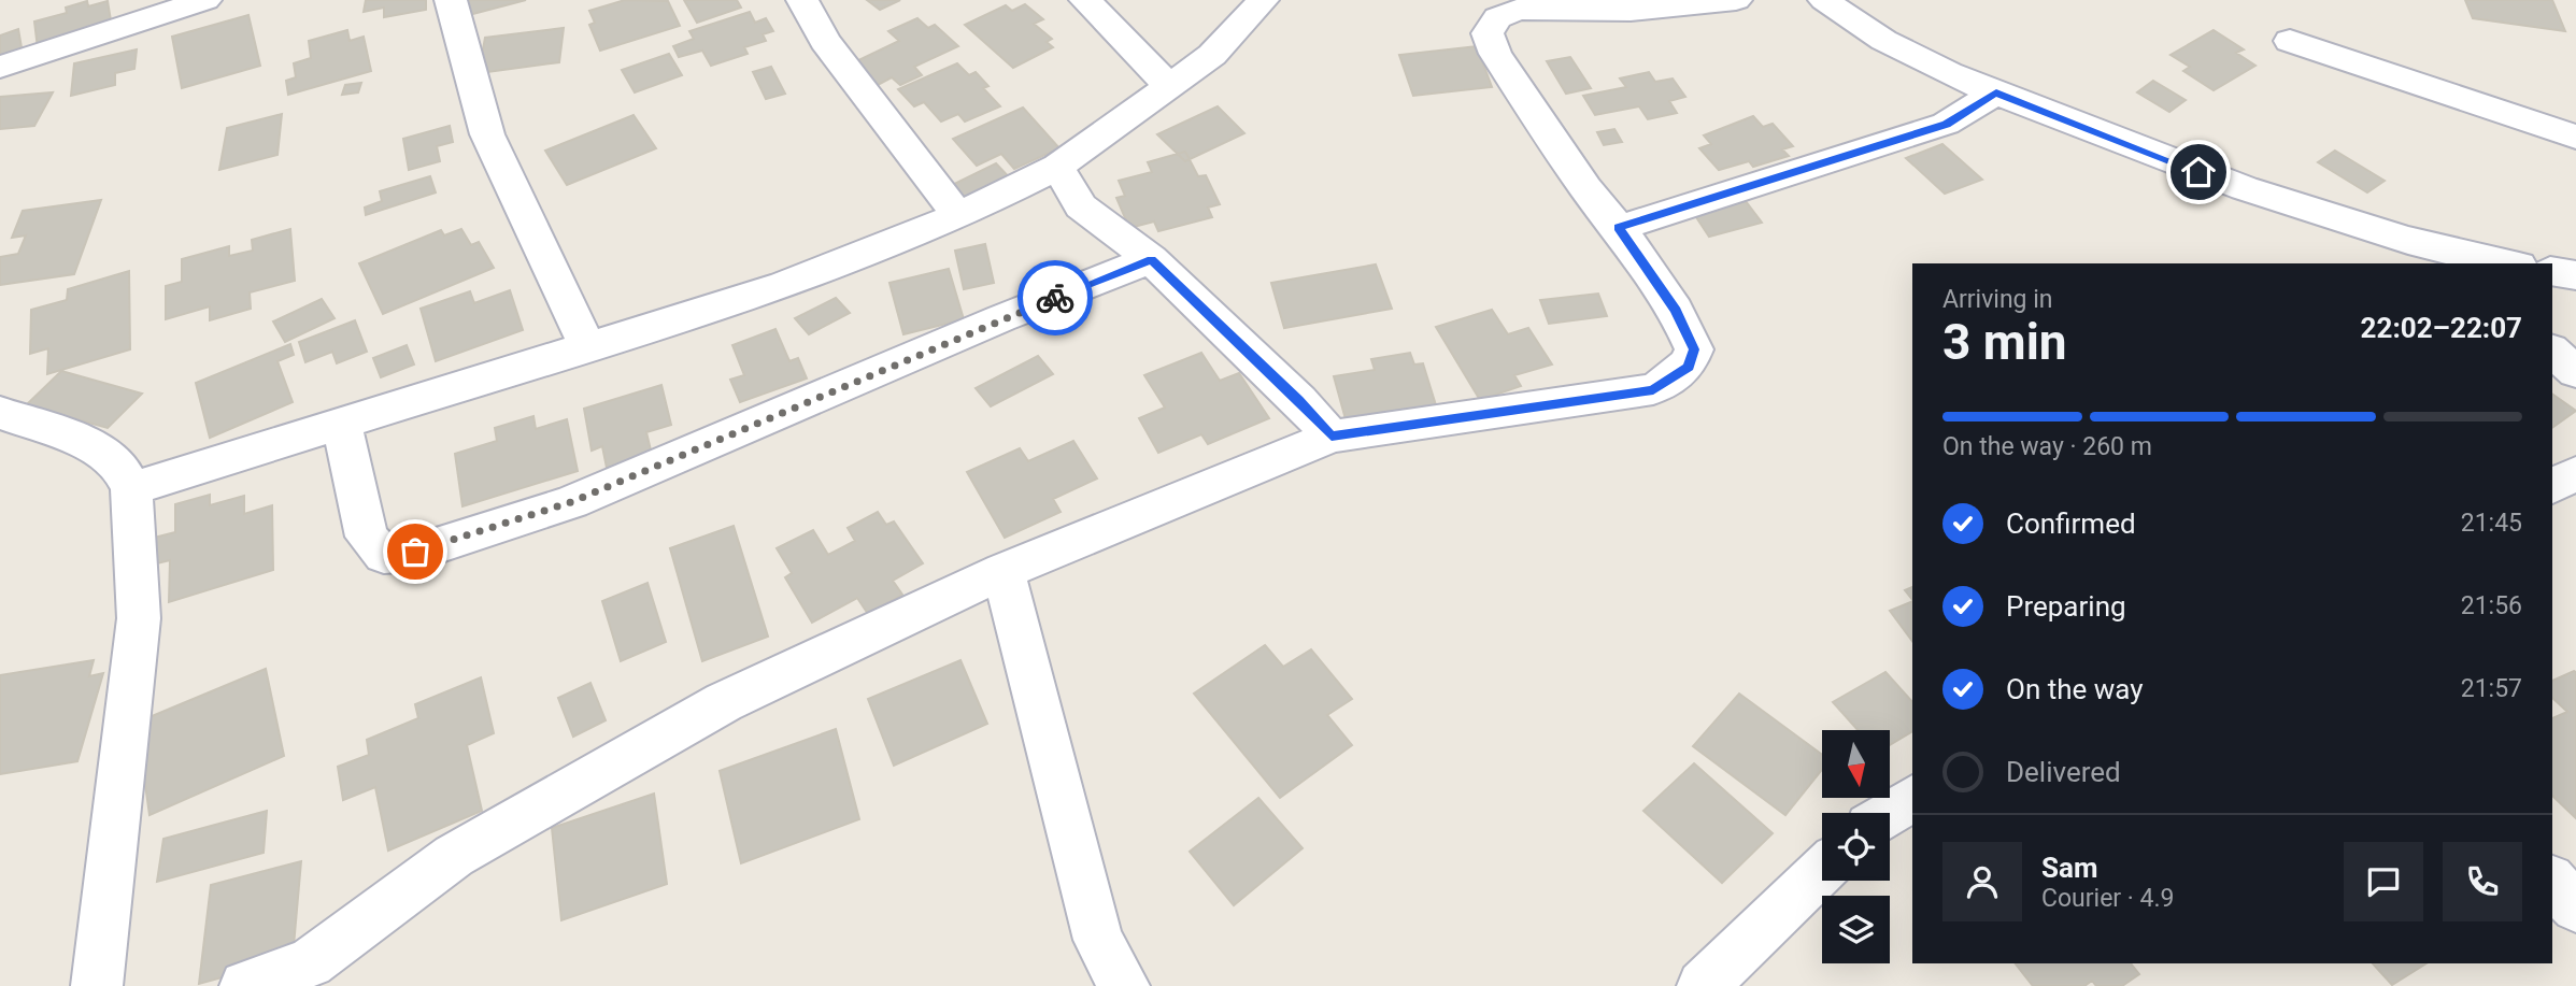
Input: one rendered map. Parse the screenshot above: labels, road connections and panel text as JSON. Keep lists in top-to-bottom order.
{
  "north": "bottom",
  "page": {
    "heading": ["3 min", "Arriving in", "22:02–22:07"],
    "panel": ["Sam", "Courier · 4.9"],
    "bar": "On the way · 260 m",
    "list": [
      ["Confirmed", "21:45"],
      ["Preparing", "21:56"],
      ["On the way", "21:57"],
      "Delivered"
    ]
  }
}
